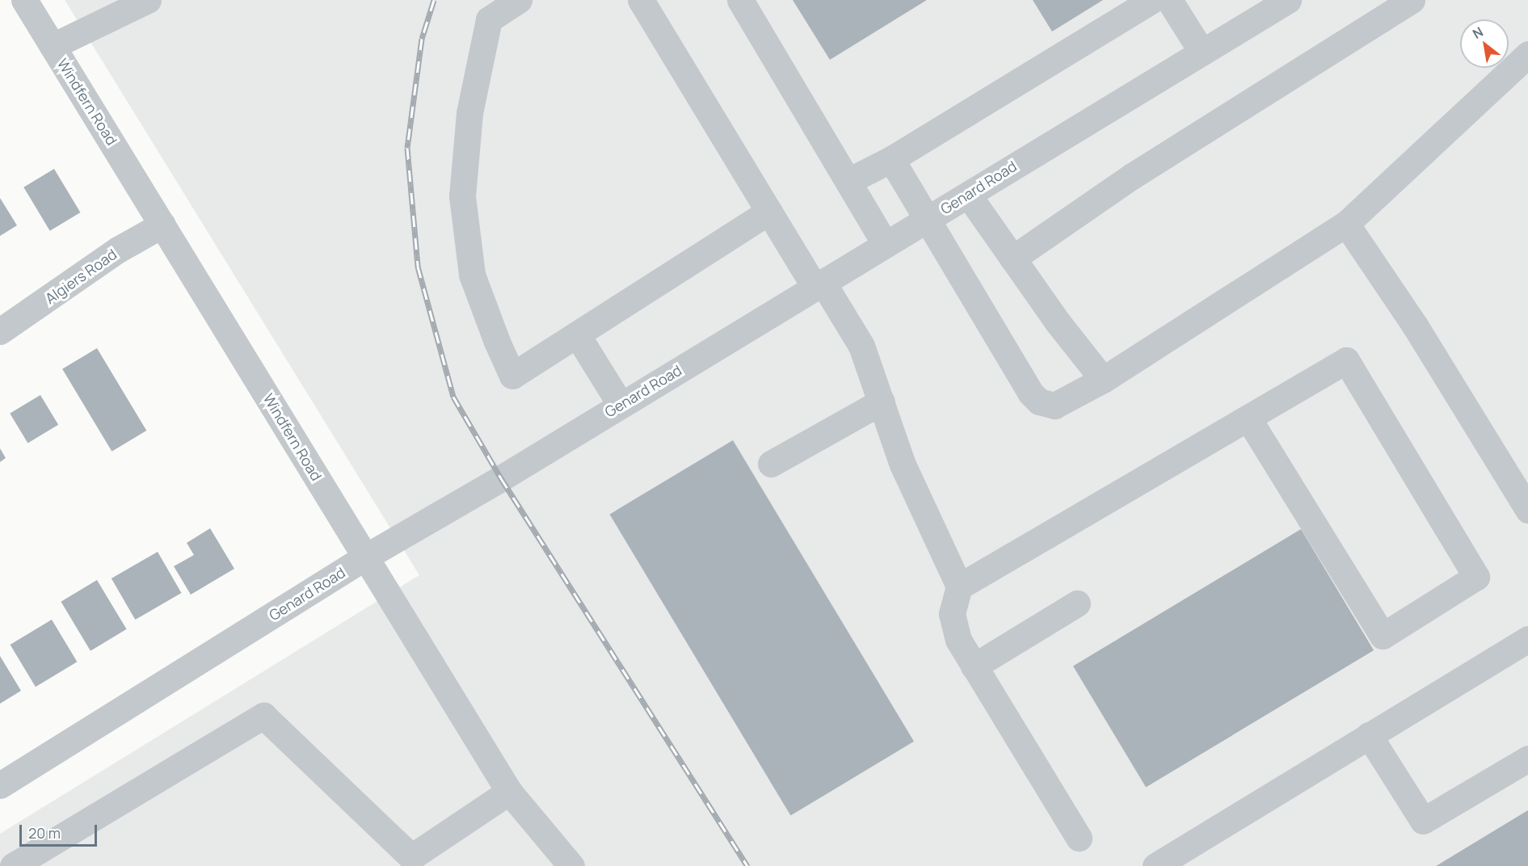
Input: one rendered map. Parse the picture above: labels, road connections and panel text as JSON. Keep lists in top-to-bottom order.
{
  "streets": {
    "street": ["Windfern Road", "Genard Road", "Algiers Road"]
  },
  "crossings": [
    ["Windfern Road", "Genard Road"],
    ["Windfern Road", "Algiers Road"]
  ],
  "scale_bar": "20 m",
  "north": "top left"
}
